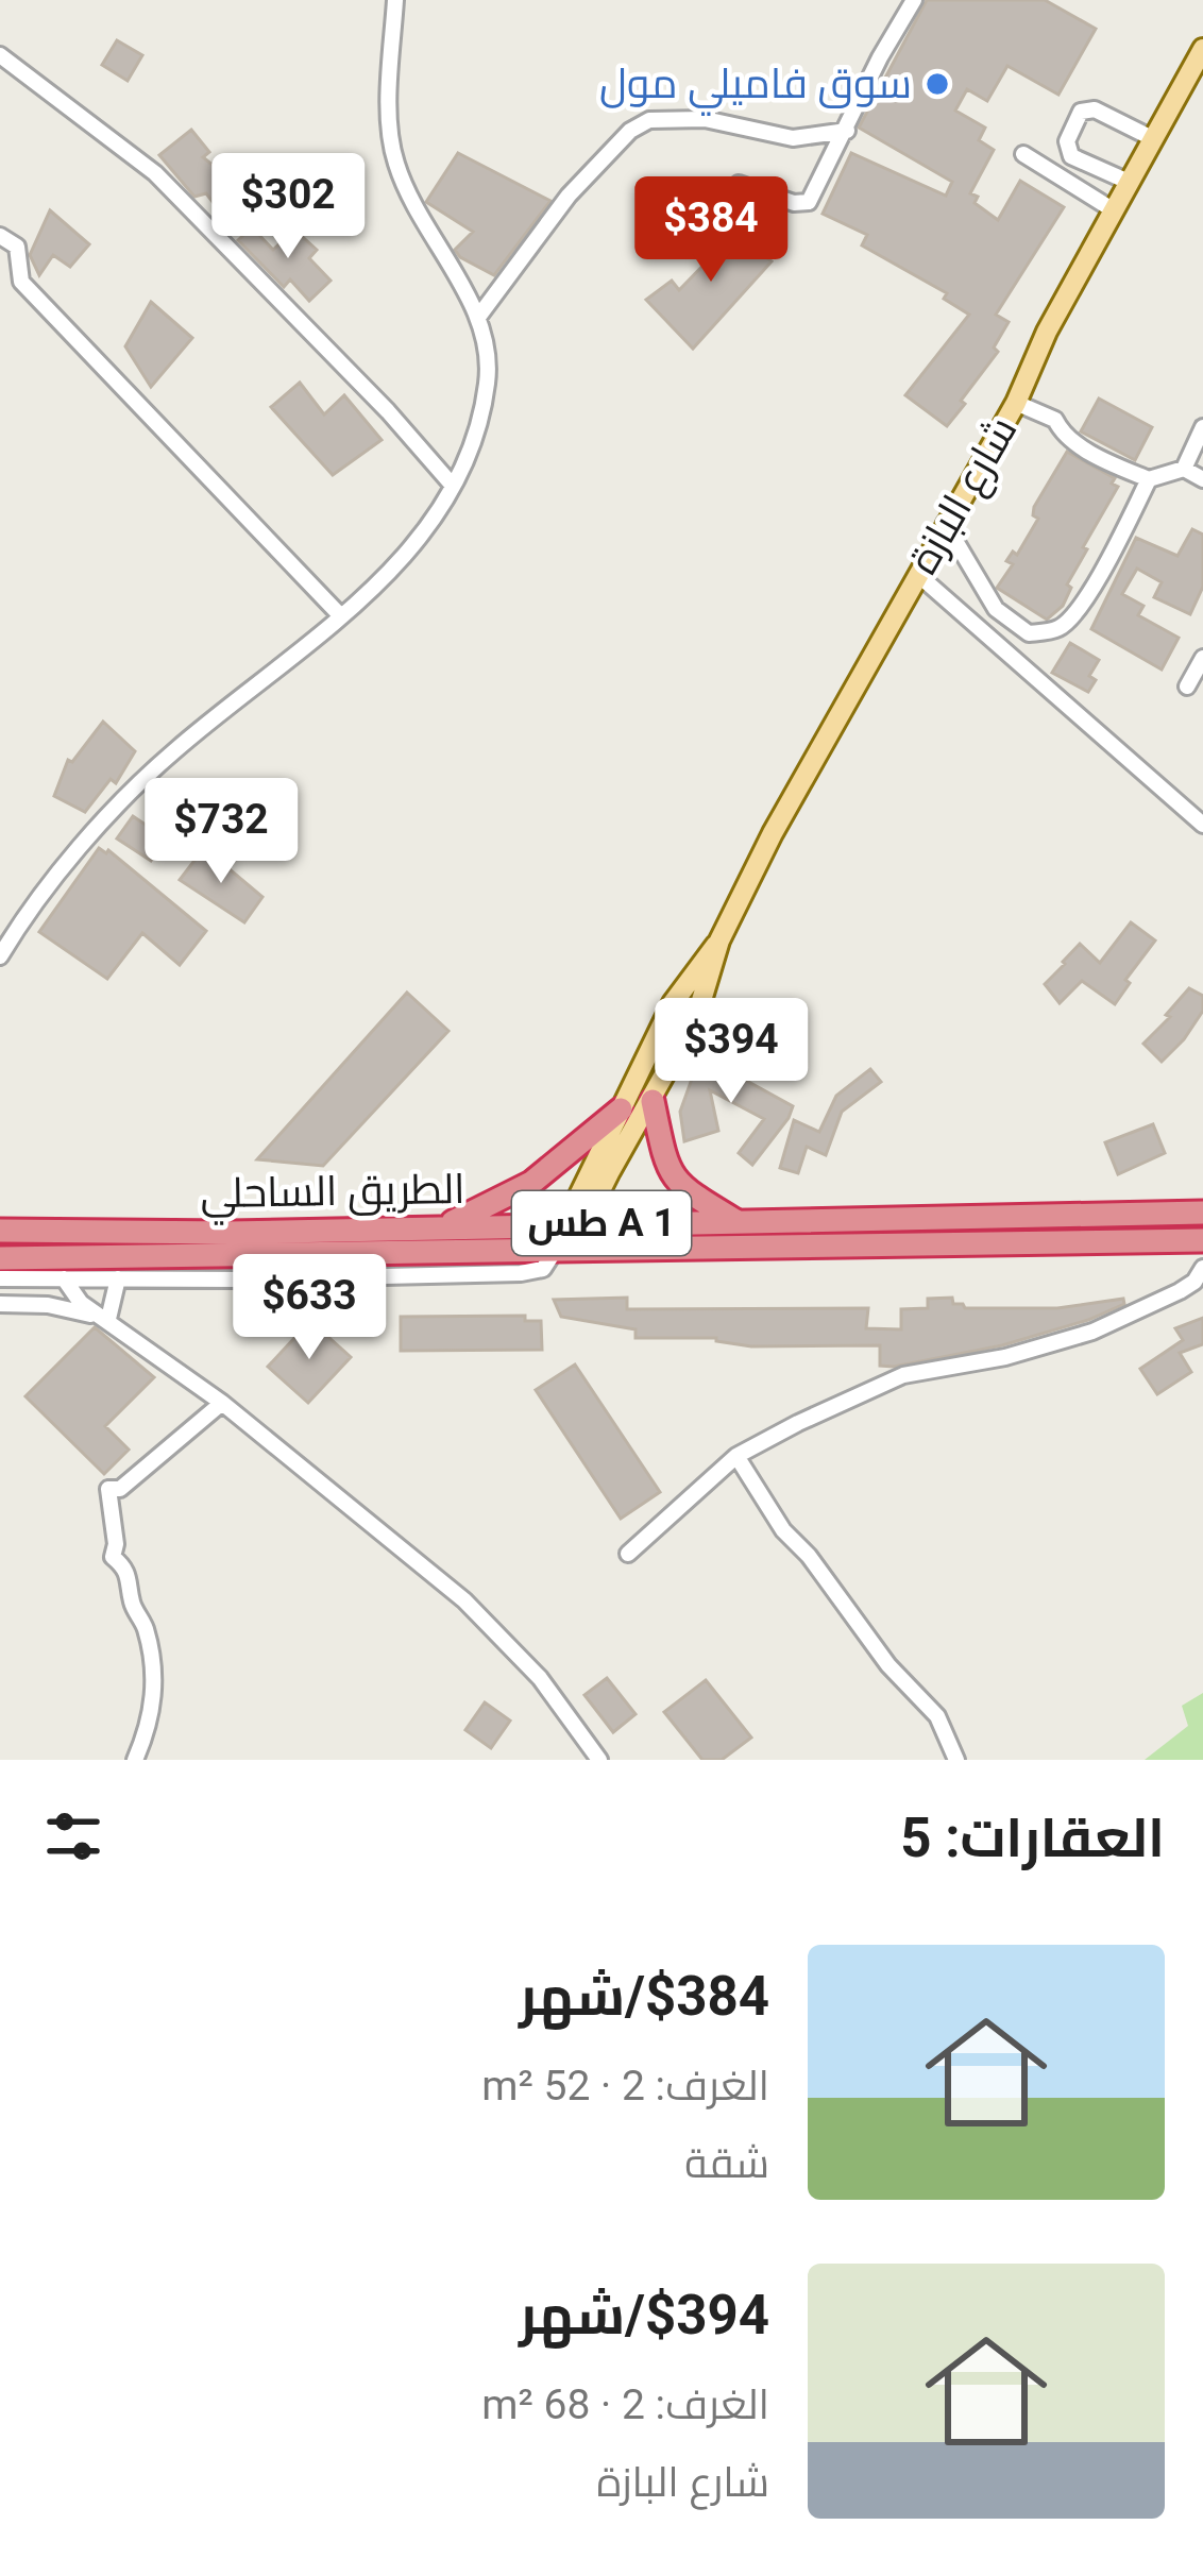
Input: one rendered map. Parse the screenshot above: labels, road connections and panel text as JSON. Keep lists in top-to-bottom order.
{
  "streets": {
    "highway": ["الطريق الساحلي", "طس A 1"],
    "main road": ["شارع البازة"]
  },
  "crossings": [
    ["شارع البازة", "الطريق الساحلي"]
  ],
  "places": ["سوق فاميلي مول"],
  "page": {
    "price": [
      "$302",
      "$384",
      "$732",
      "$394",
      "$633"
    ],
    "heading": "العقارات: 5",
    "list": [
      {
        "name": "$384/شهر",
        "note": "الغرف: 2 · 52 m² · شقة"
      },
      {
        "name": "$394/شهر",
        "note": "الغرف: 2 · 68 m² · شارع البازة"
      }
    ]
  }
}
